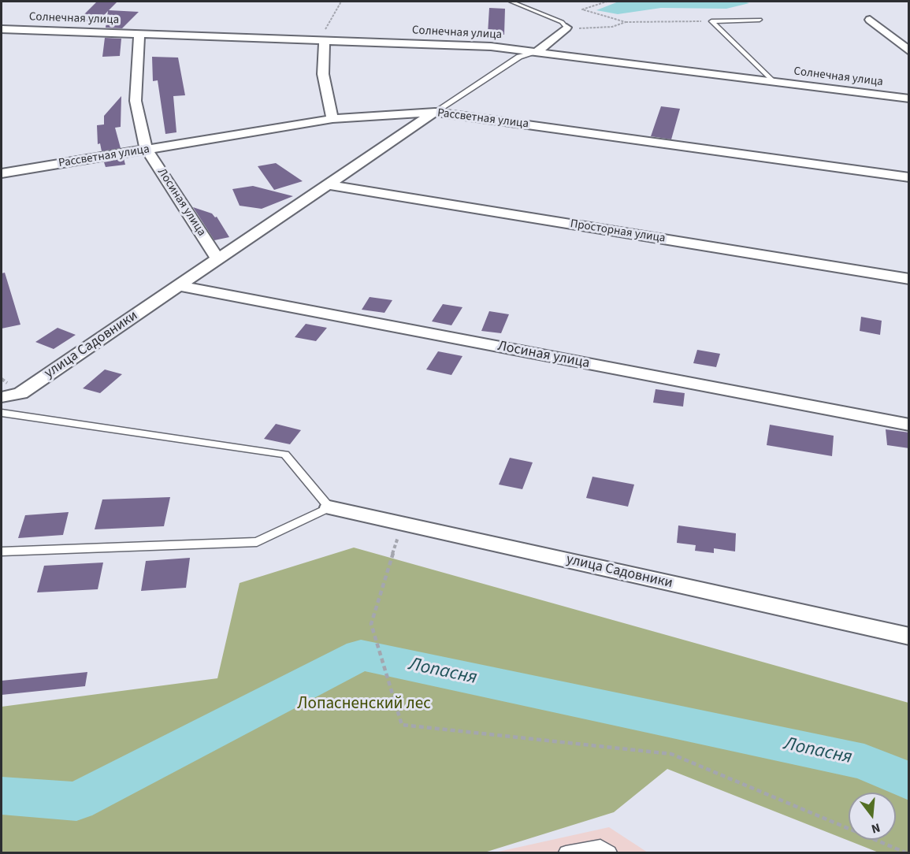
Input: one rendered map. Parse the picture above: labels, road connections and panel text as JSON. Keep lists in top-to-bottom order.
{
  "streets": {
    "street": [
      "Солнечная улица",
      "Рассветная улица",
      "Лосиная улица",
      "Просторная улица",
      "улица Садовники"
    ]
  },
  "crossings": [
    ["Солнечная улица", "Лосиная улица"],
    ["Рассветная улица", "Лосиная улица"],
    ["Рассветная улица", "улица Садовники"],
    ["Лосиная улица", "улица Садовники"],
    ["Просторная улица", "улица Садовники"]
  ],
  "water": ["Лопасня"],
  "parks": ["Лопасненский лес"],
  "north": "bottom"
}
